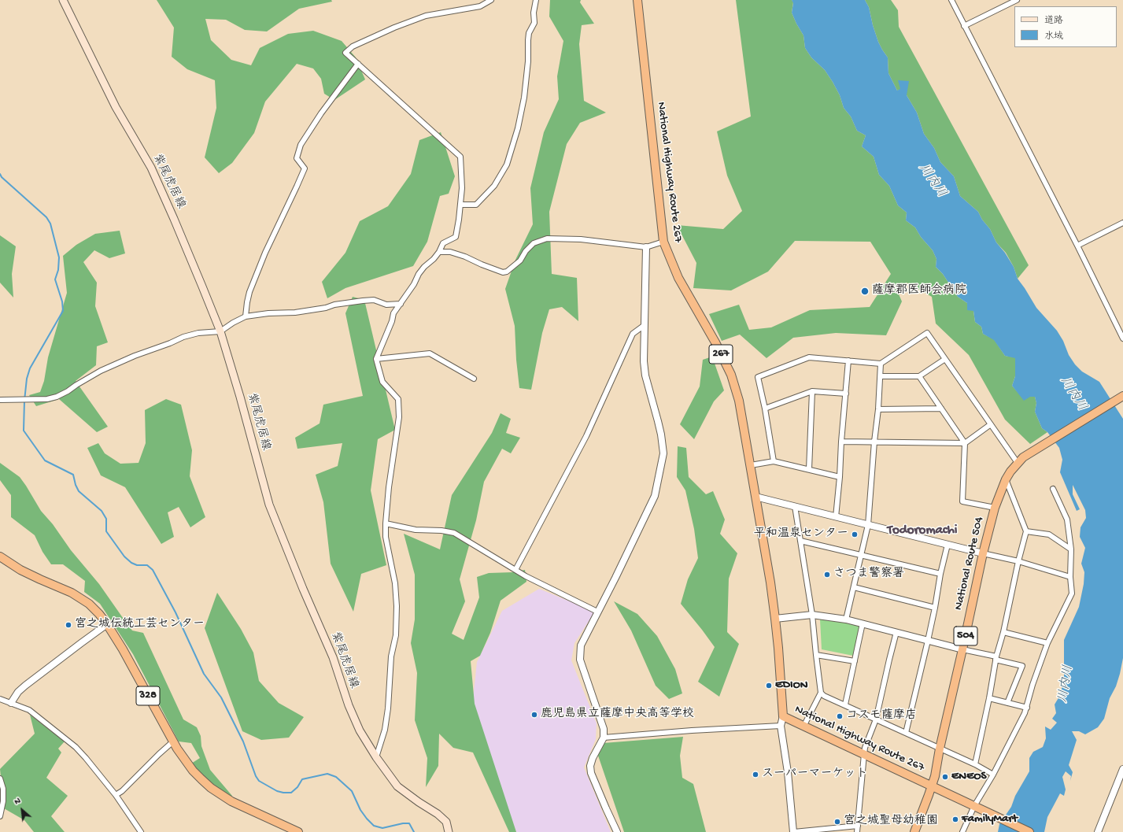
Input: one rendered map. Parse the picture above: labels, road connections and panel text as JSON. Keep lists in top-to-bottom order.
{
  "streets": {
    "highway": [
      "National Highway Route 267",
      "267",
      "National Route 504",
      "504",
      "328"
    ],
    "main road": ["紫尾虎居線"]
  },
  "crossings": [
    ["National Highway Route 267", "National Route 504"]
  ],
  "districts": ["Todoromachi"],
  "water": ["川内川"],
  "places": [
    "薩摩郡医師会病院",
    "平和温泉センター",
    "さつま警察署",
    "宮之城伝統工芸センター",
    "EDION",
    "鹿児島県立薩摩中央高等学校",
    "コスモ薩摩店",
    "スーパーマーケット",
    "ENEOS",
    "FamilyMart",
    "宮之城聖母幼稚園"
  ],
  "legend": ["道路", "水域"],
  "north": "top left"
}
